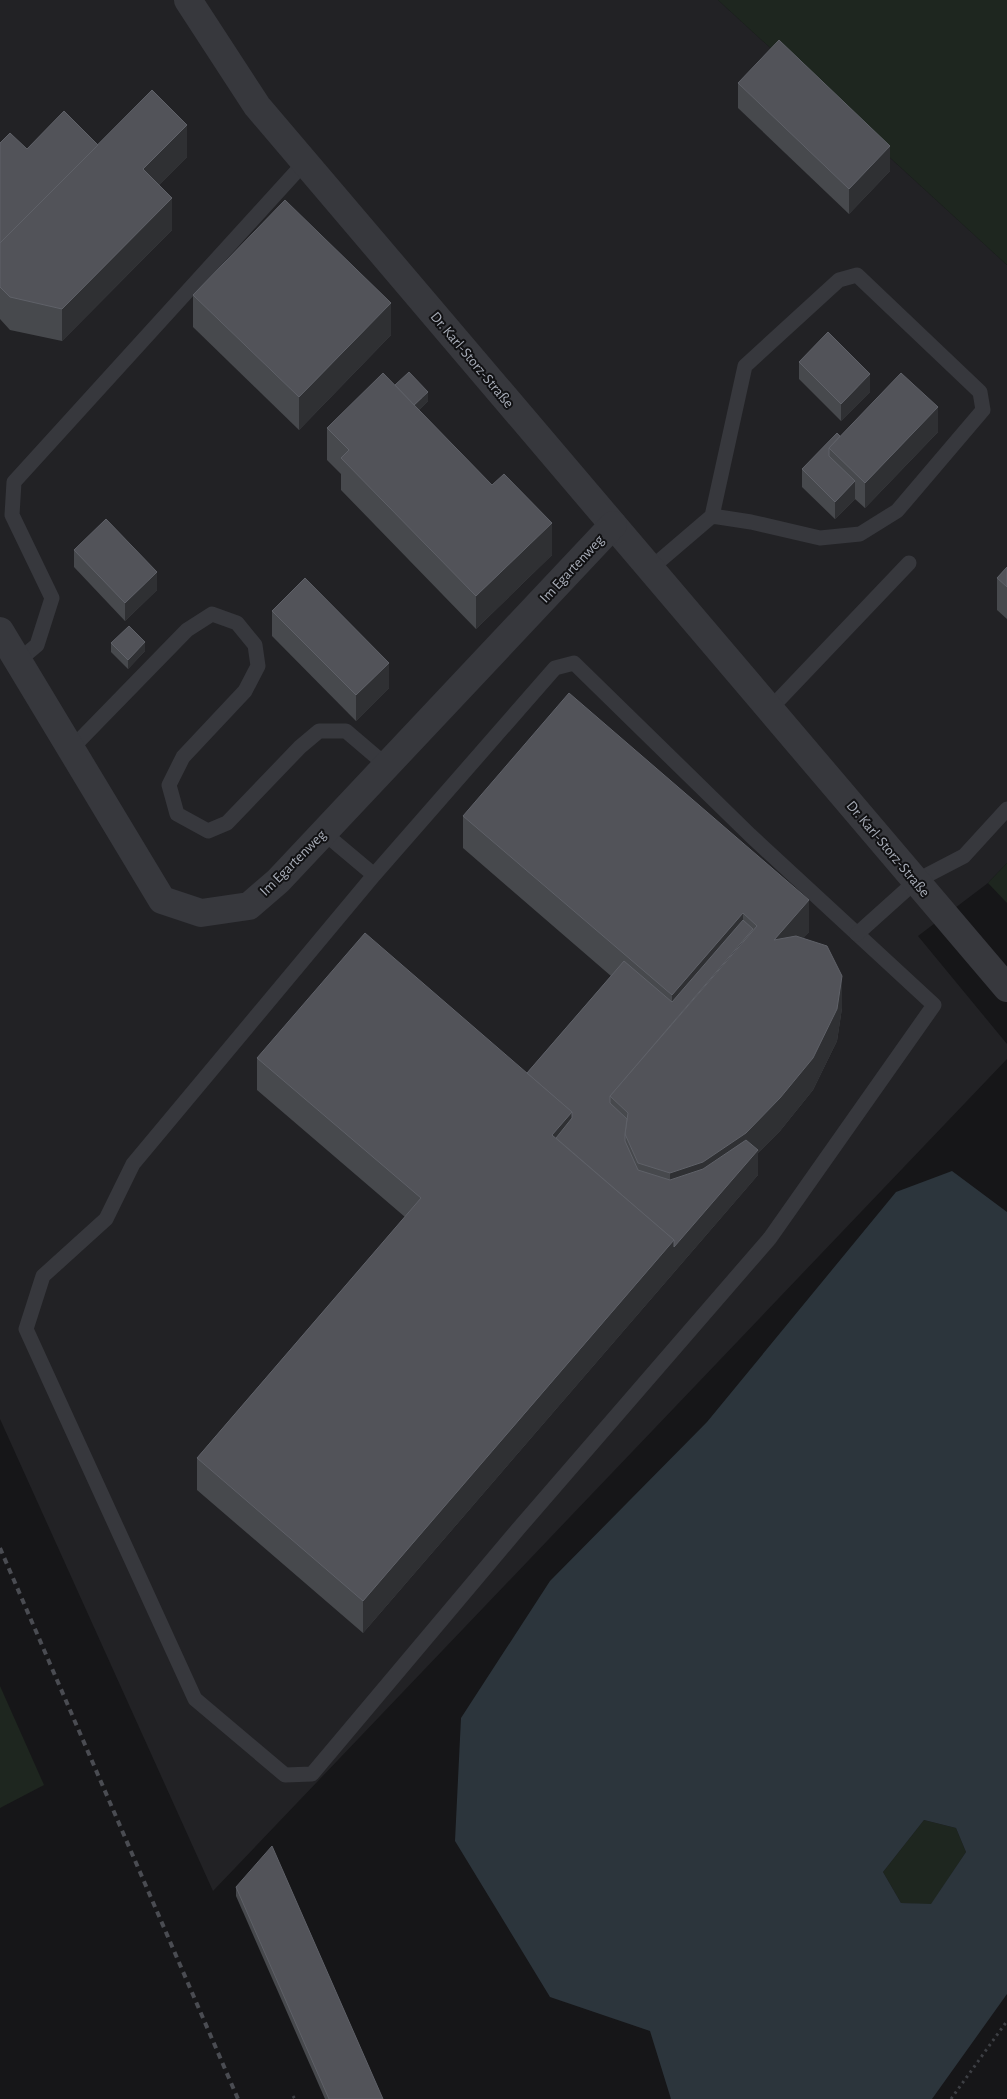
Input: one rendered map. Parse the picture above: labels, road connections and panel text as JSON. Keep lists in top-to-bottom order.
{
  "streets": {
    "street": ["Dr. Karl-Storz-Straße", "Im Egartenweg"]
  },
  "crossings": [
    ["Dr. Karl-Storz-Straße", "Im Egartenweg"]
  ]
}
